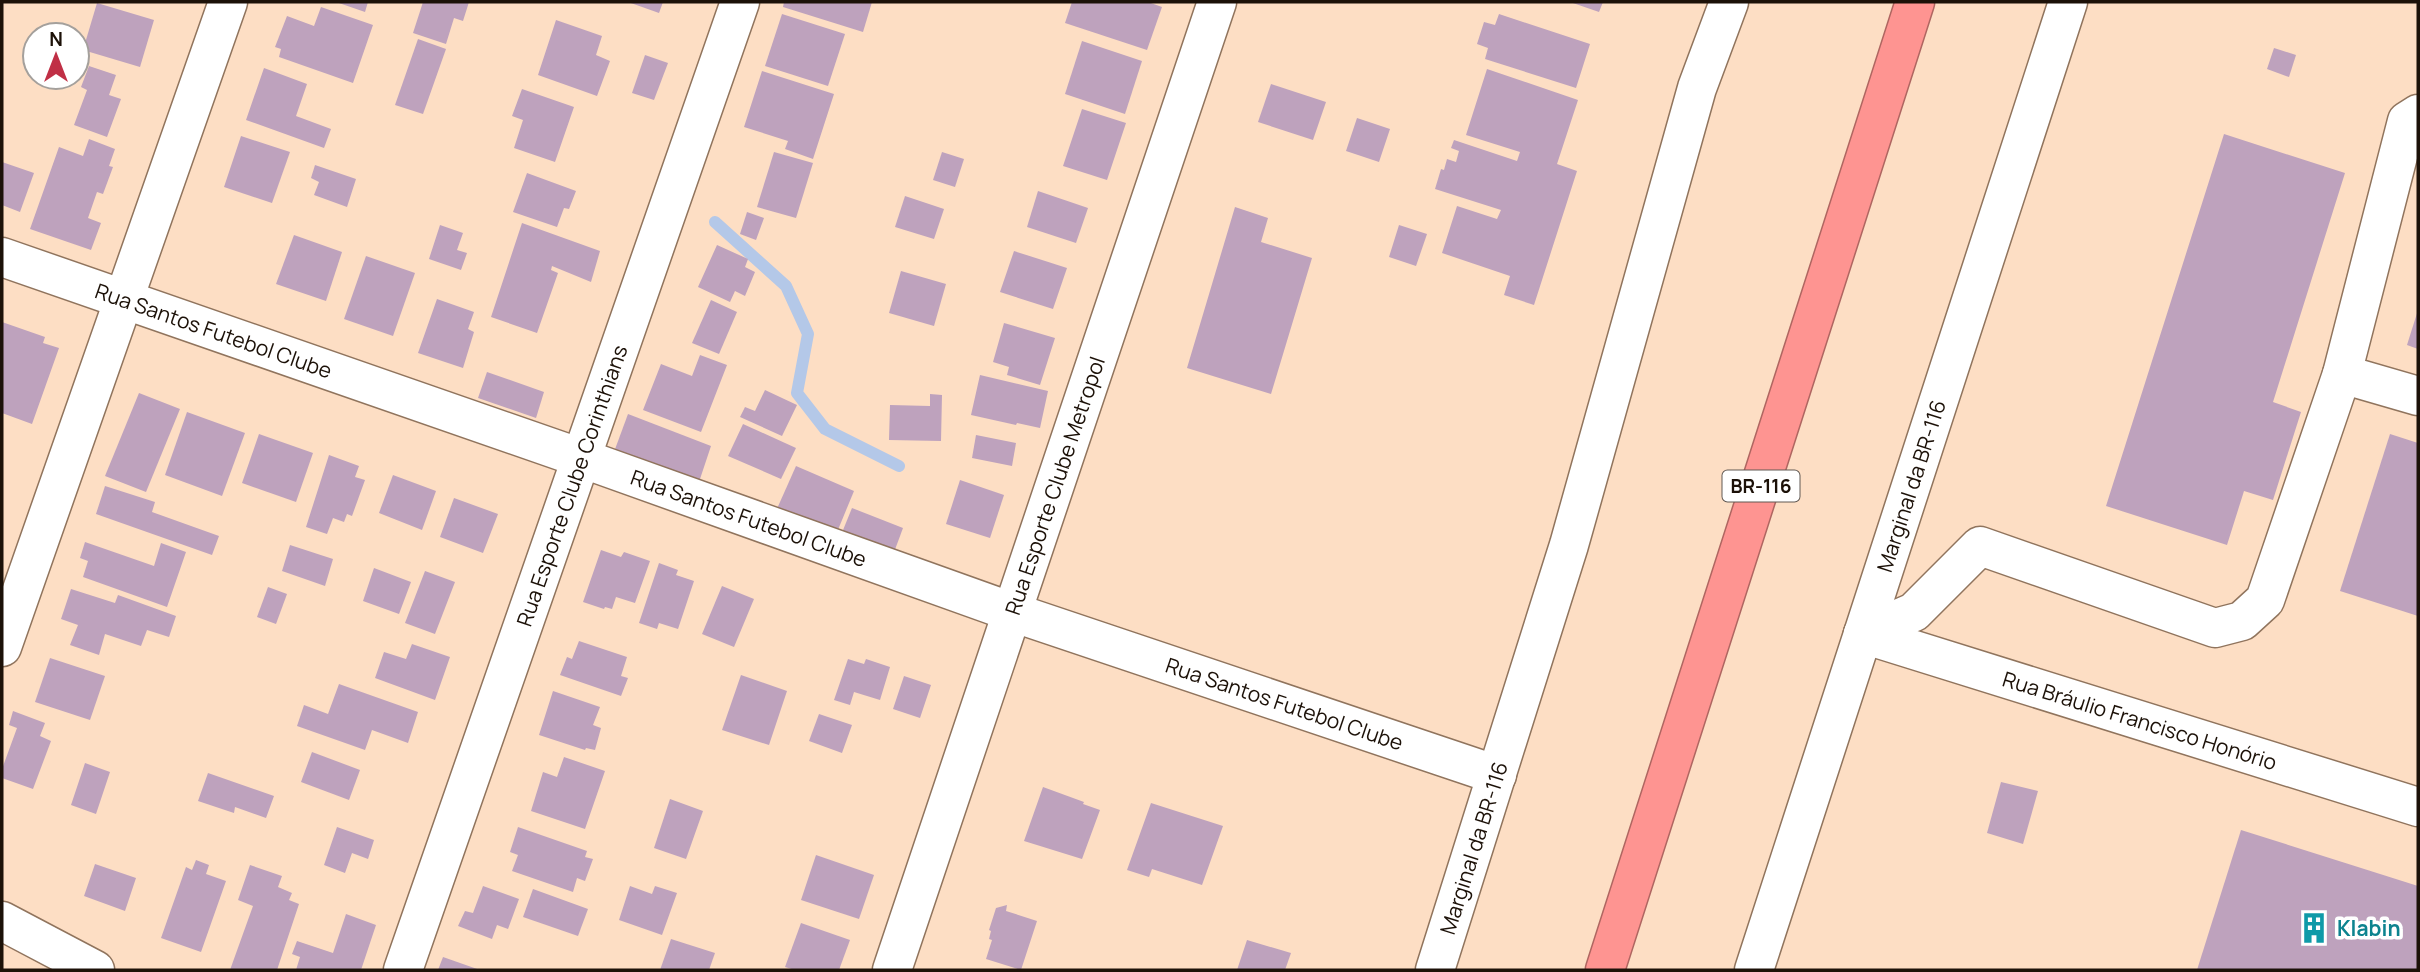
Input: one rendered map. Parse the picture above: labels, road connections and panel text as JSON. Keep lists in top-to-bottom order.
{
  "streets": {
    "highway": ["BR-116"],
    "street": [
      "Rua Santos Futebol Clube",
      "Rua Esporte Clube Corinthians",
      "Rua Esporte Clube Metropol",
      "Marginal da BR-116",
      "Rua Bráulio Francisco Honório"
    ]
  },
  "crossings": [
    ["Rua Santos Futebol Clube", "Rua Esporte Clube Corinthians"],
    ["Rua Santos Futebol Clube", "Rua Esporte Clube Metropol"],
    ["Rua Santos Futebol Clube", "Marginal da BR-116"],
    ["Marginal da BR-116", "Rua Bráulio Francisco Honório"]
  ],
  "places": {
    "building": ["Klabin"]
  },
  "north": "top"
}
